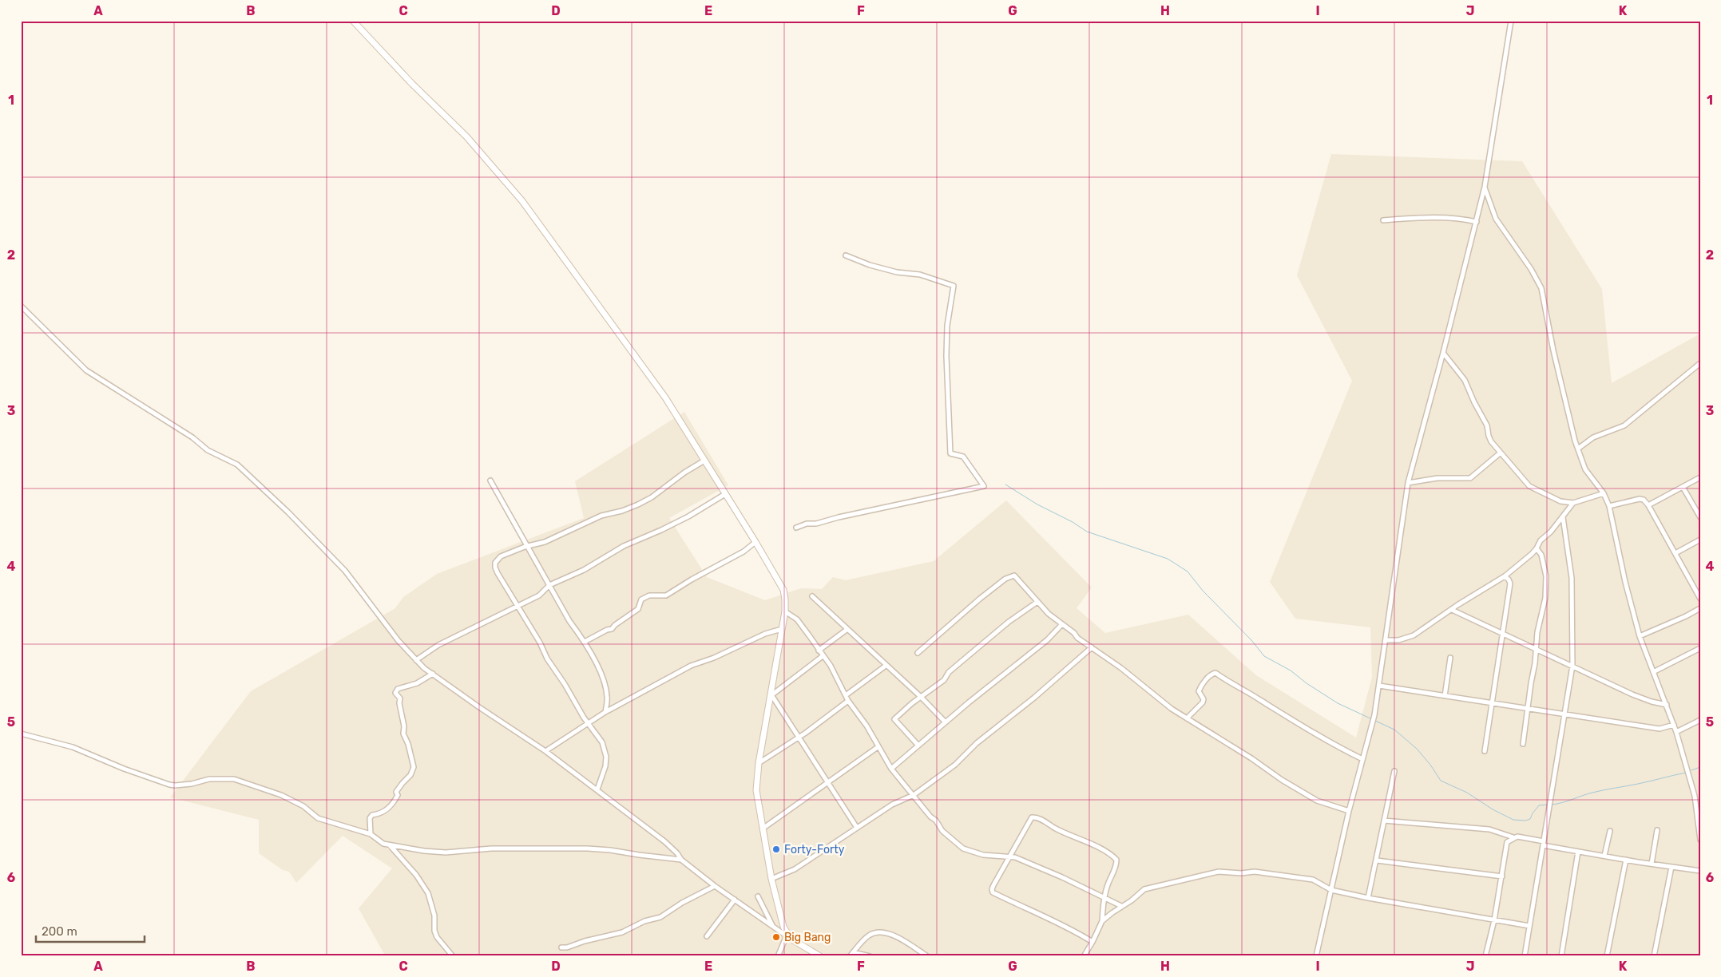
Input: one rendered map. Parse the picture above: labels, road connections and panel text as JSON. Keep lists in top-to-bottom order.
{
  "places": ["Forty-Forty", "Big Bang"],
  "scale_bar": "200 m",
  "grid": {
    "columns": [
      "A",
      "B",
      "C",
      "D",
      "E",
      "F",
      "G",
      "H",
      "I",
      "J",
      "K"
    ],
    "rows": [
      "1",
      "2",
      "3",
      "4",
      "5",
      "6"
    ]
  }
}
